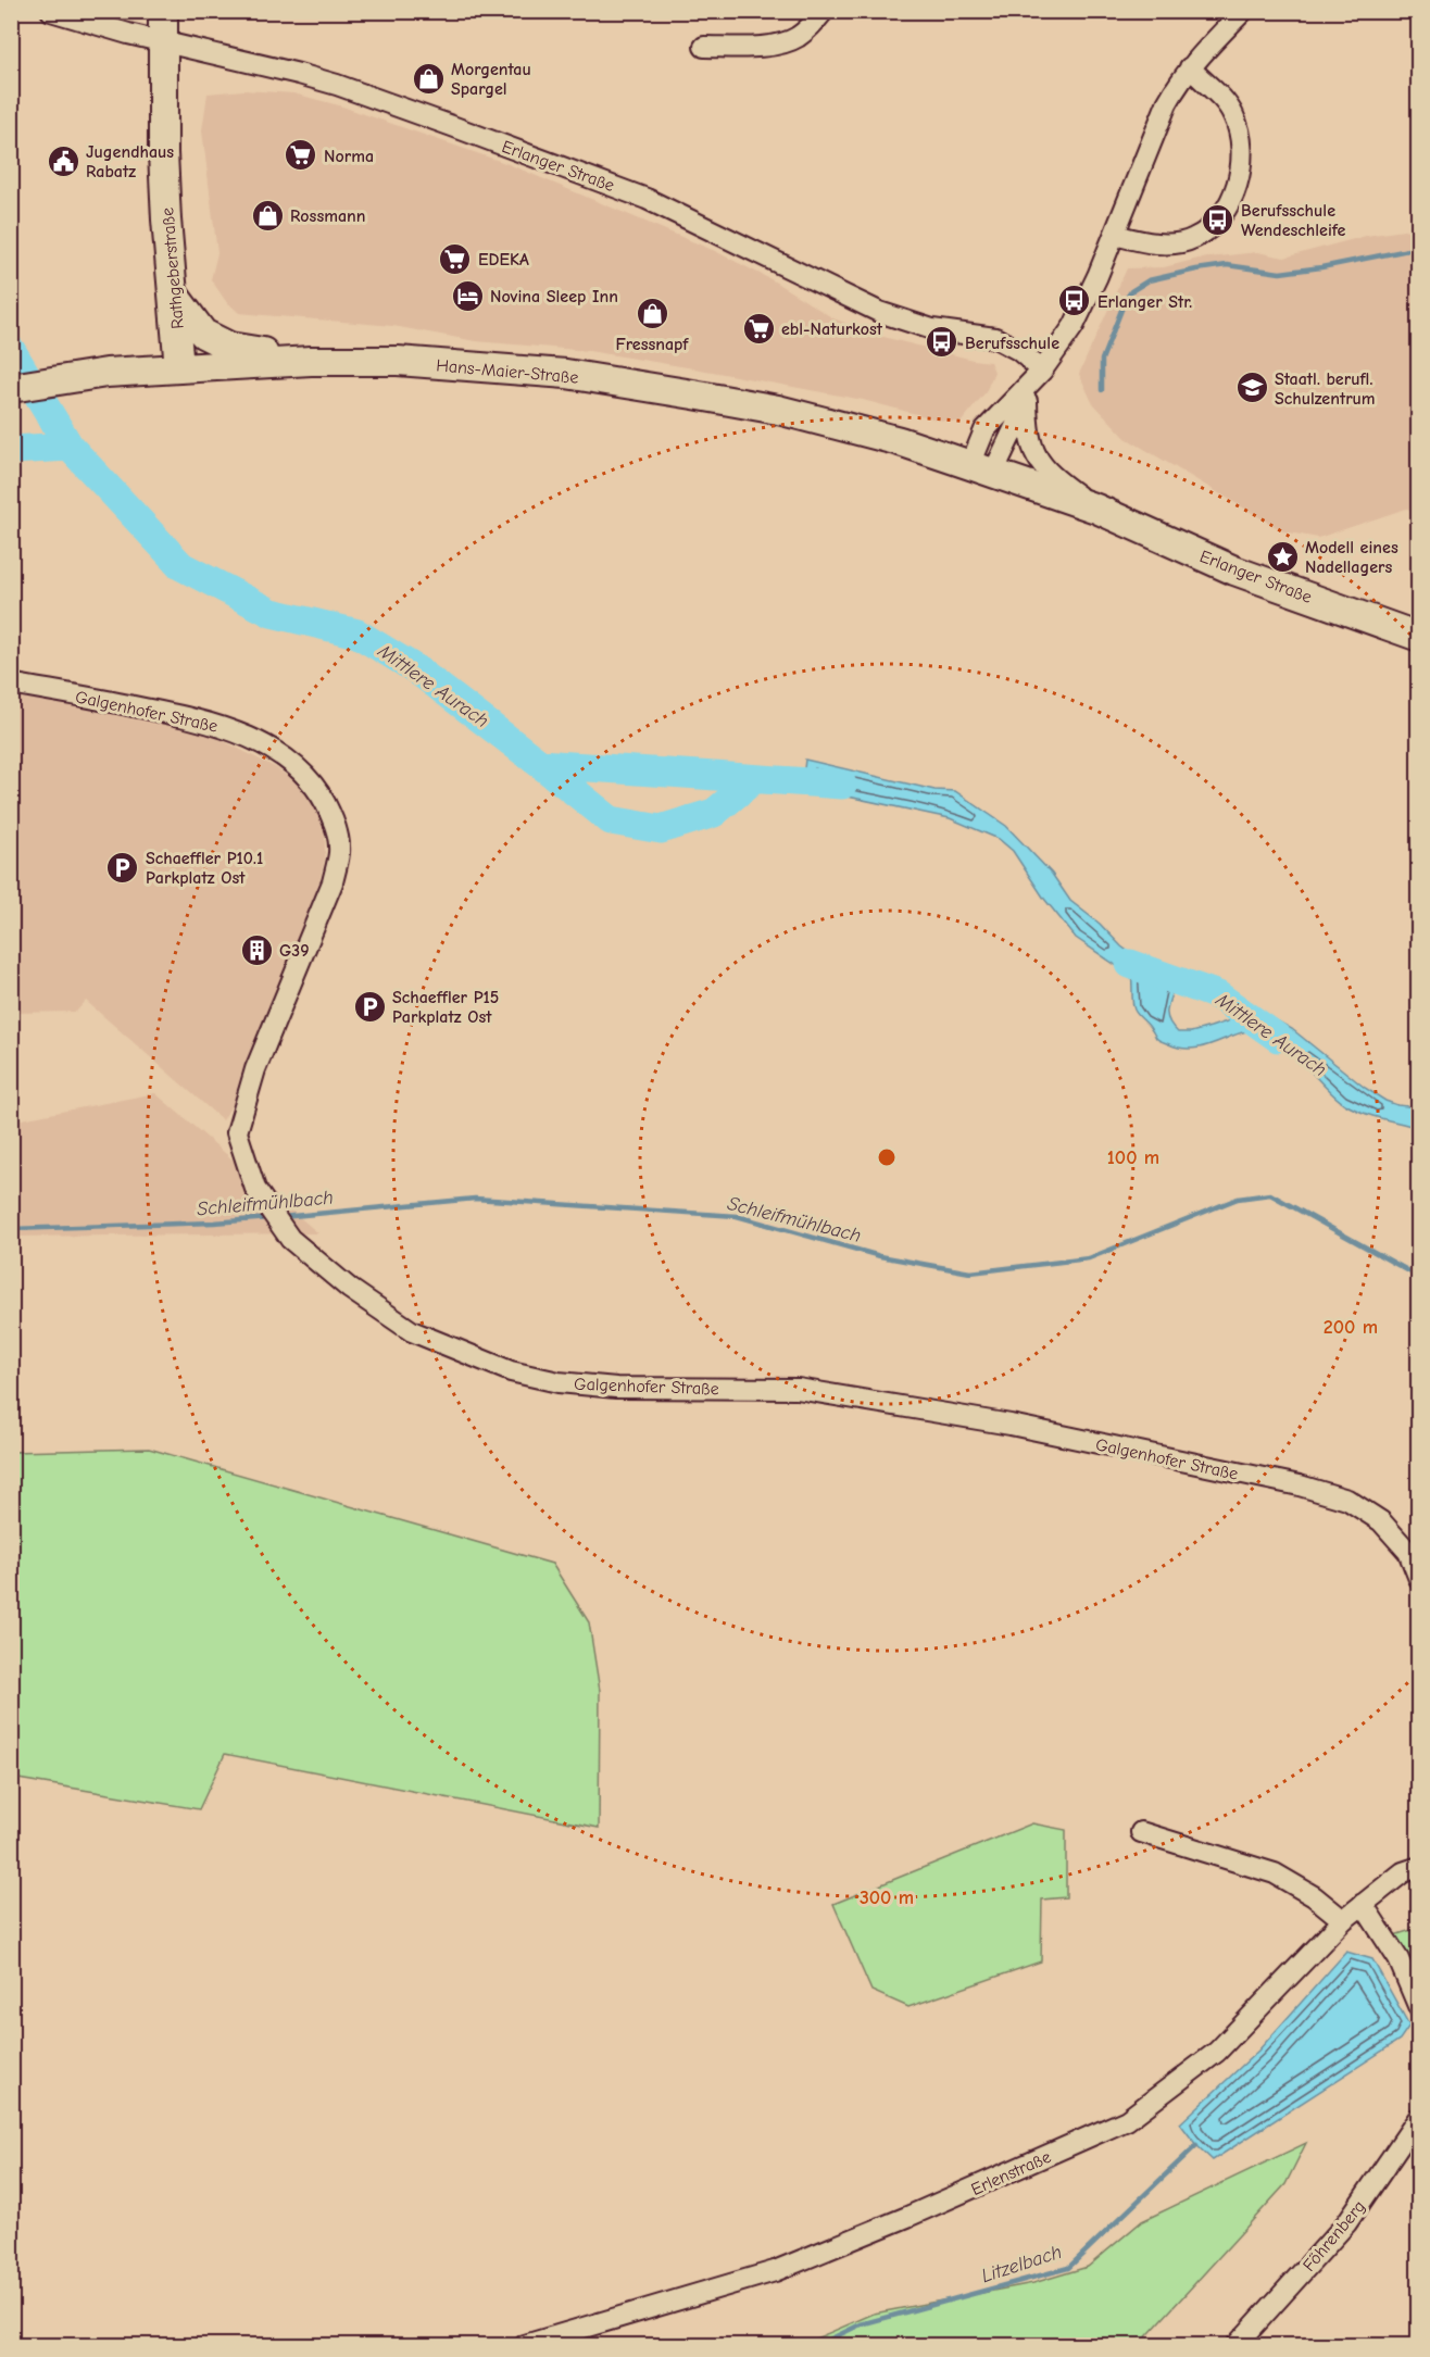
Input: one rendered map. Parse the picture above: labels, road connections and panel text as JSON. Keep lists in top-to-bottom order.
{
  "streets": {
    "street": [
      "Erlanger Straße",
      "Rathgeberstraße",
      "Hans-Maier-Straße",
      "Galgenhofer Straße",
      "Erlenstraße",
      "Föhrenberg"
    ]
  },
  "crossings": [
    ["Erlanger Straße", "Rathgeberstraße"],
    ["Erlanger Straße", "Hans-Maier-Straße"],
    ["Rathgeberstraße", "Hans-Maier-Straße"]
  ],
  "water": ["Mittlere Aurach", "Schleifmühlbach", "Litzelbach"],
  "places": {
    "shop": ["Morgentau Spargel", "Rossmann", "Fressnapf"],
    "supermarket": ["Norma", "EDEKA", "ebl-Naturkost"],
    "public building": ["Jugendhaus Rabatz"],
    "bus stop": ["Berufsschule Wendeschleife", "Erlanger Str.", "Berufsschule"],
    "hotel": ["Novina Sleep Inn"],
    "school or university": ["Staatl. berufl. Schulzentrum"],
    "place": ["Modell eines Nadellagers"],
    "parking": ["Schaeffler P10.1 Parkplatz Ost", "Schaeffler P15 Parkplatz Ost"],
    "building": ["G39"]
  },
  "rings": ["100 m", "200 m", "300 m"]
}
